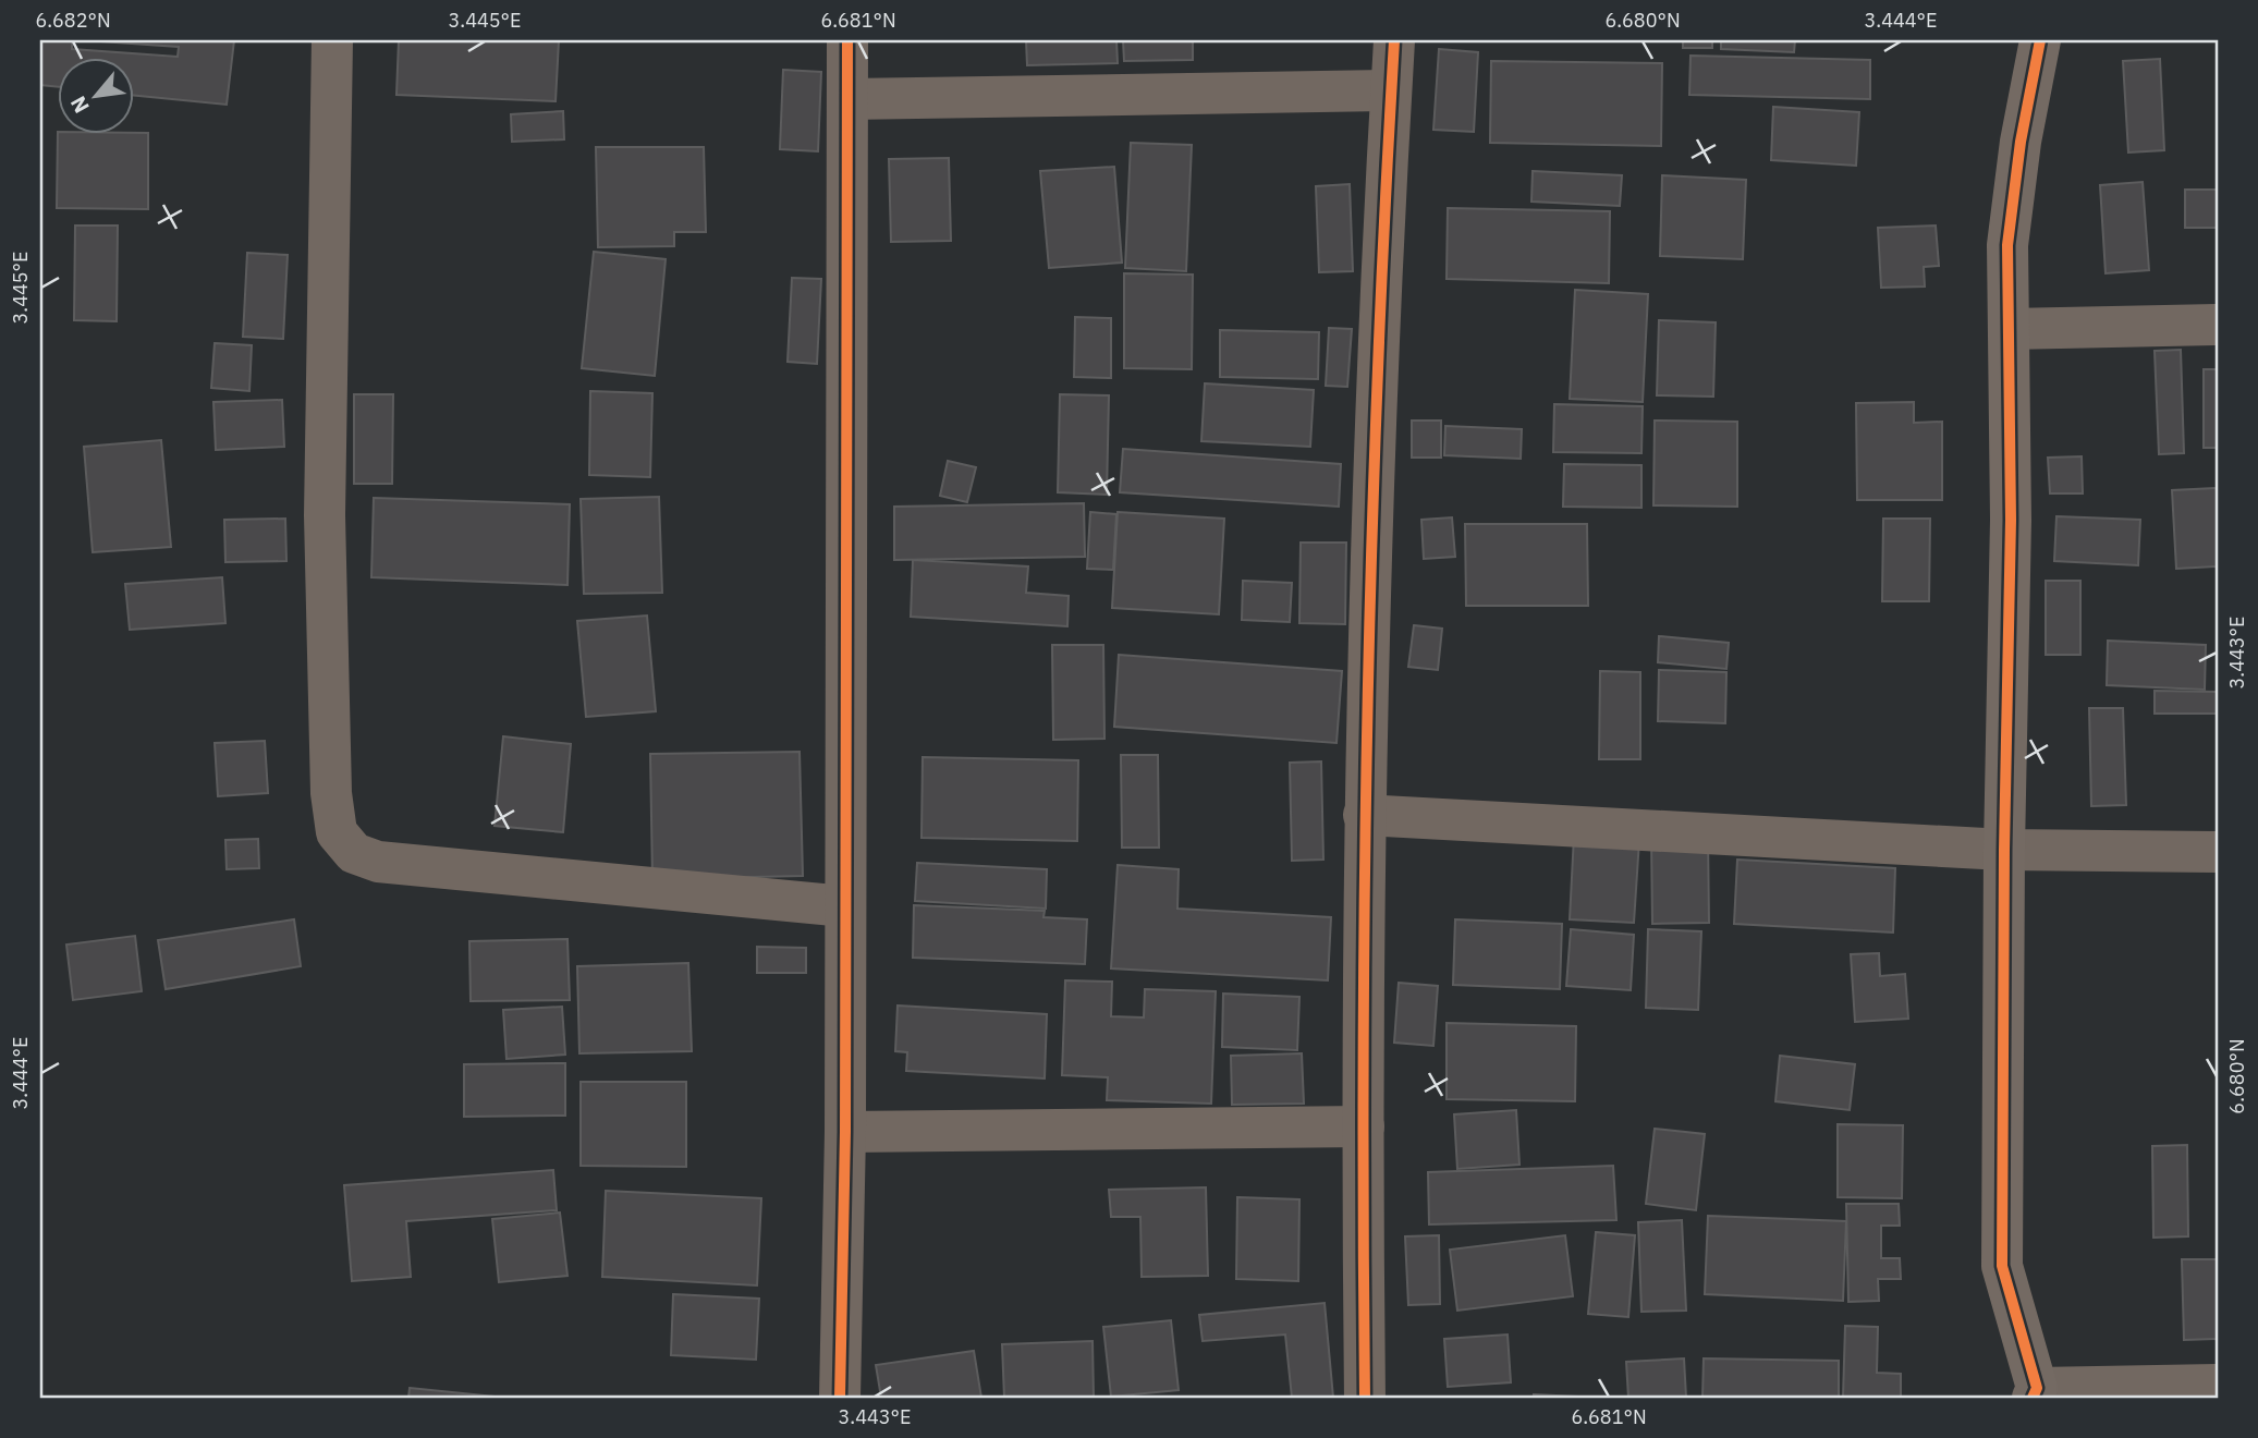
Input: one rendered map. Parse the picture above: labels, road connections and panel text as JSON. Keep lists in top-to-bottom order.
{
  "north": "bottom left",
  "coordinates": [
    "6.682°N",
    "3.445°E",
    "6.681°N",
    "6.680°N",
    "3.444°E",
    "3.443°E"
  ]
}
